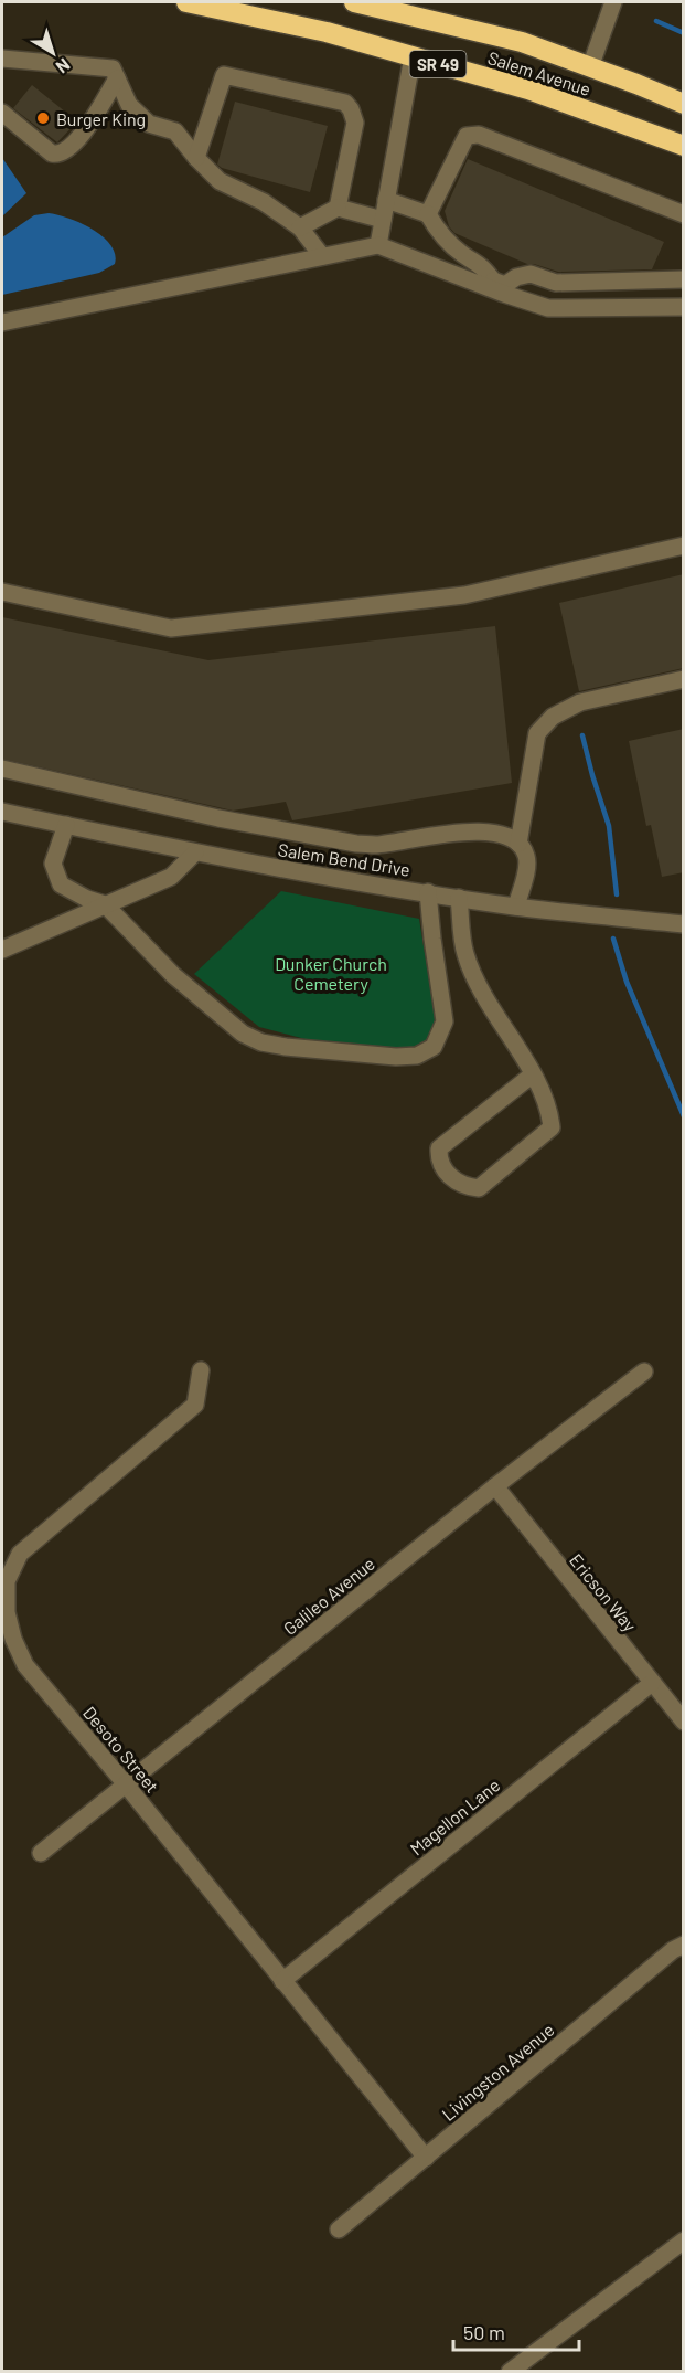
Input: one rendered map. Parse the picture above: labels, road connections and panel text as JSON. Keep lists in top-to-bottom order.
{
  "streets": {
    "highway": ["SR 49", "Salem Avenue"],
    "street": [
      "Salem Bend Drive",
      "Ericson Way",
      "Galileo Avenue",
      "Desoto Street",
      "Magellon Lane",
      "Livingston Avenue"
    ]
  },
  "crossings": [
    ["Ericson Way", "Galileo Avenue"],
    ["Ericson Way", "Magellon Lane"],
    ["Galileo Avenue", "Desoto Street"],
    ["Desoto Street", "Magellon Lane"],
    ["Desoto Street", "Livingston Avenue"]
  ],
  "parks": ["Dunker Church Cemetery"],
  "places": ["Burger King"],
  "scale_bar": "50 m",
  "north": "bottom right"
}
